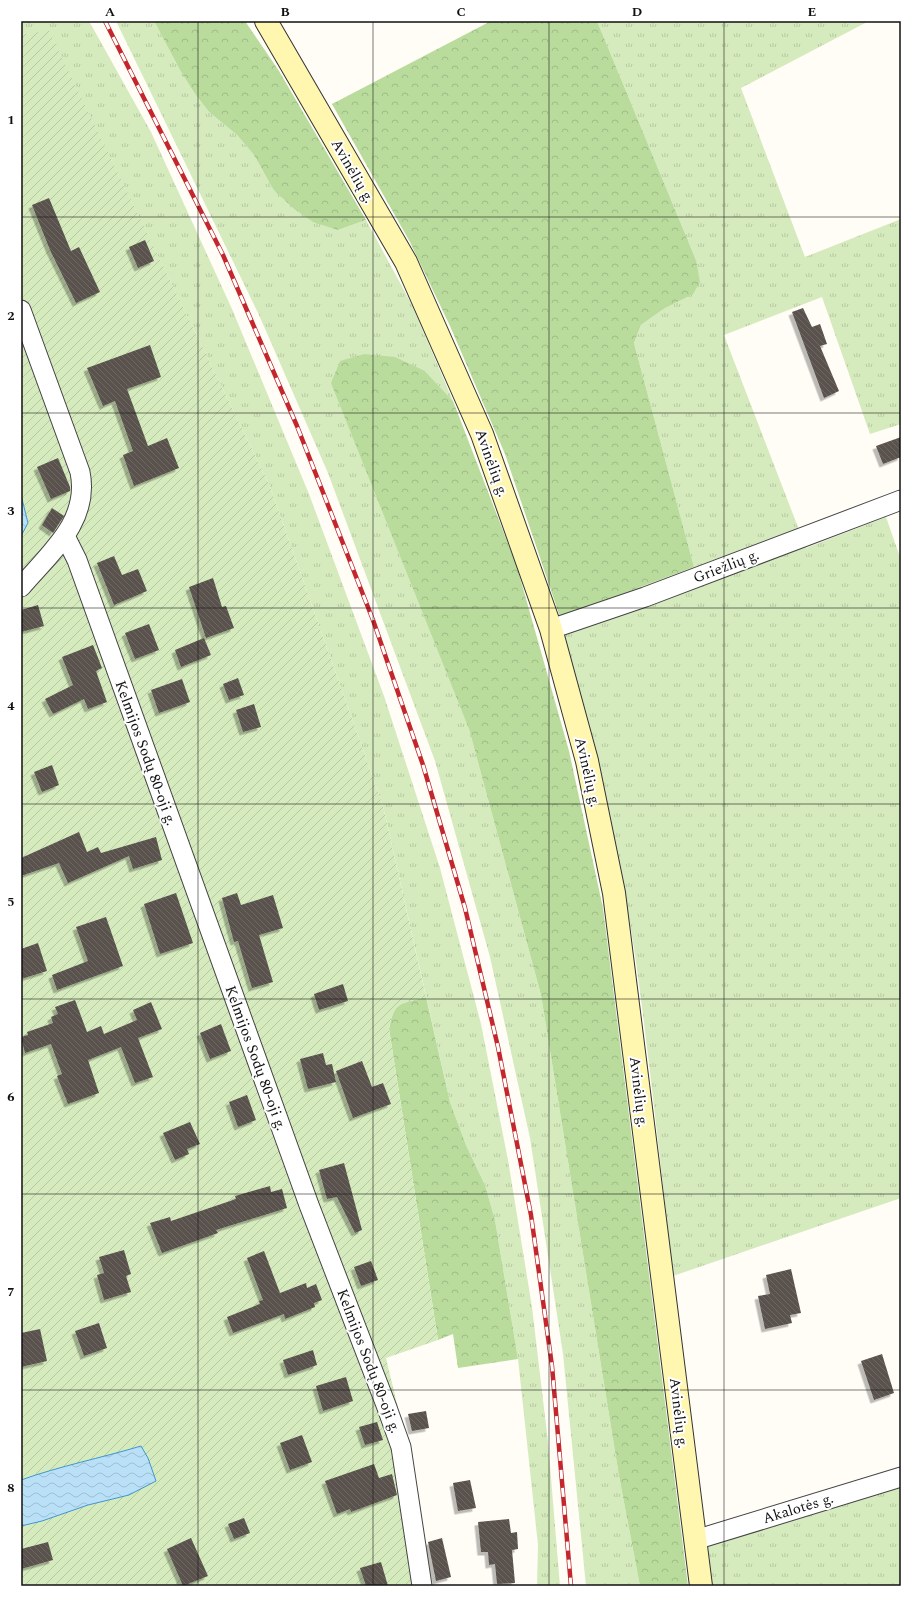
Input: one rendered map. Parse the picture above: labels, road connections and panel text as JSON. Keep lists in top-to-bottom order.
{
  "streets": {
    "main road": ["Avinėlių g."],
    "street": ["Griežlių g.", "Kelmijos Sodų 80-oji g.", "Akalotės g."]
  },
  "crossings": [
    ["Avinėlių g.", "Griežlių g."],
    ["Avinėlių g.", "Akalotės g."]
  ],
  "grid": {
    "columns": [
      "A",
      "B",
      "C",
      "D",
      "E"
    ],
    "rows": [
      "1",
      "2",
      "3",
      "4",
      "5",
      "6",
      "7",
      "8"
    ]
  }
}
